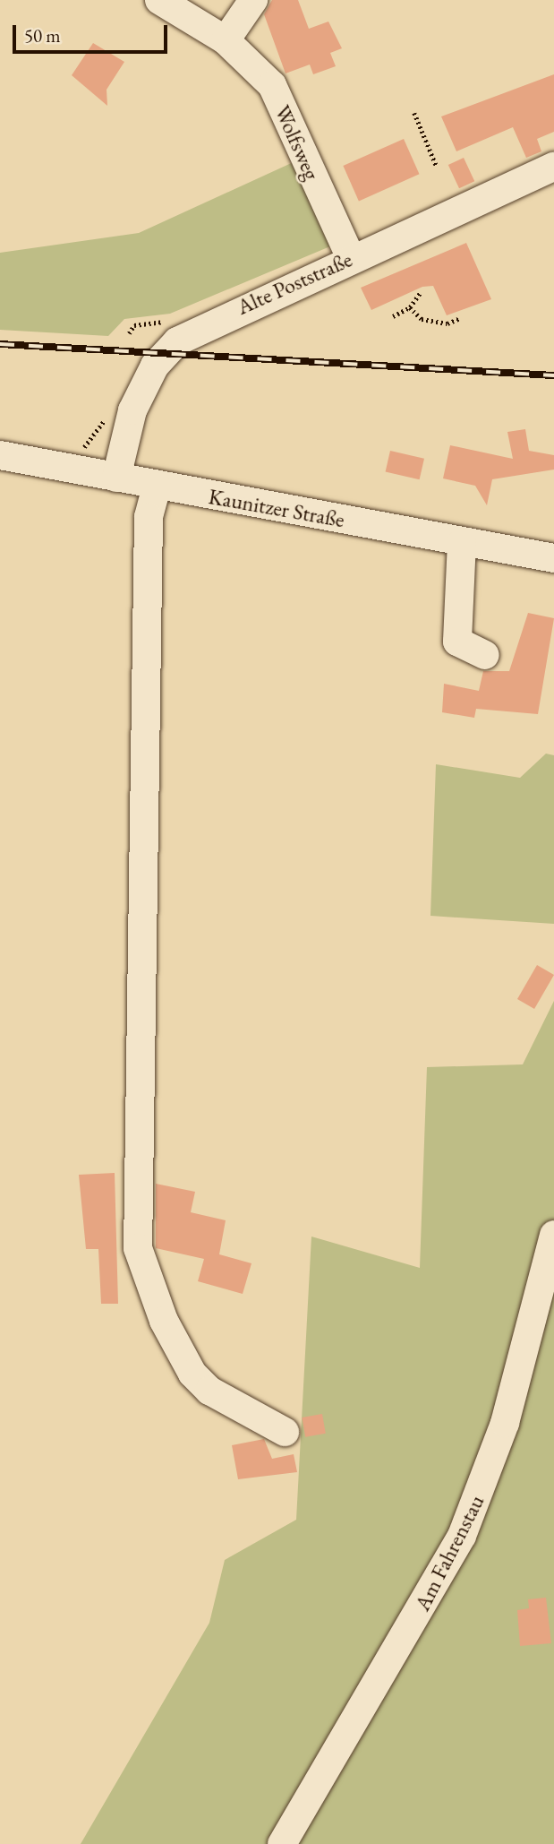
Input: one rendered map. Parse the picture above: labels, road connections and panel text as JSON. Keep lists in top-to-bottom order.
{
  "streets": {
    "street": [
      "Wolfsweg",
      "Alte Poststraße",
      "Kaunitzer Straße",
      "Am Fahrenstau"
    ]
  },
  "crossings": [
    ["Wolfsweg", "Alte Poststraße"],
    ["Alte Poststraße", "Kaunitzer Straße"]
  ],
  "scale_bar": "50 m"
}
